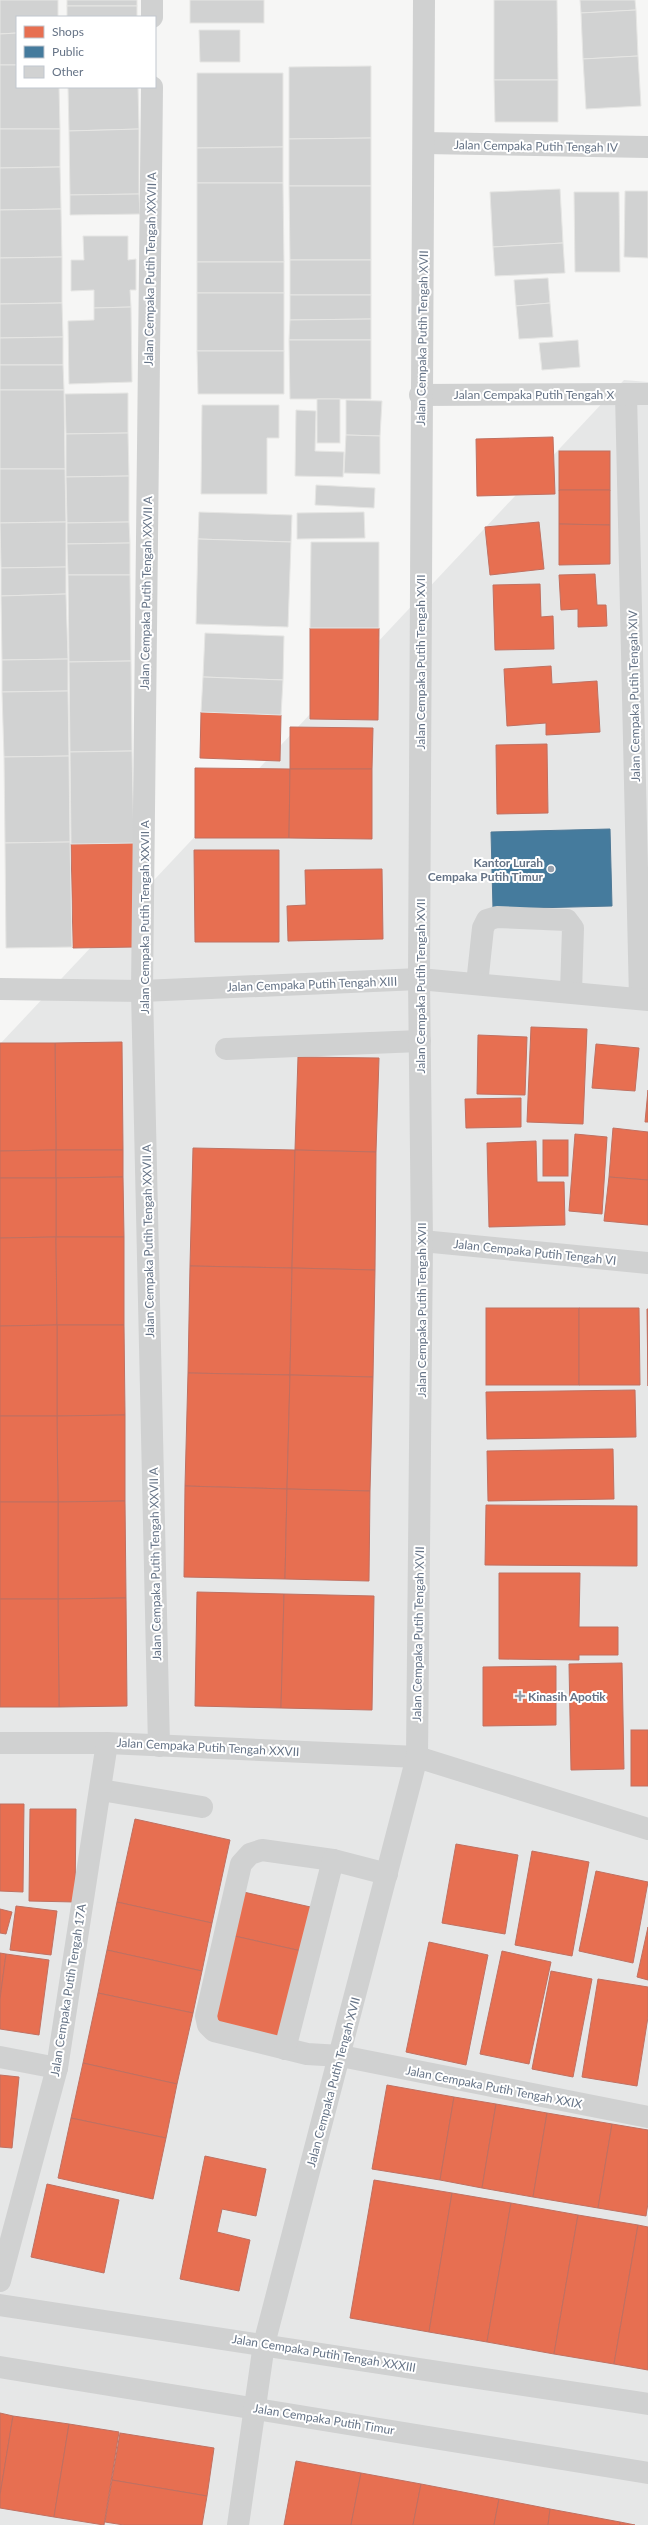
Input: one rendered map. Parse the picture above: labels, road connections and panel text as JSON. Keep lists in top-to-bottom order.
{
  "streets": {
    "street": [
      "Jalan Cempaka Putih Tengah IV",
      "Jalan Cempaka Putih Tengah XXVII A",
      "Jalan Cempaka Putih Tengah XVII",
      "Jalan Cempaka Putih Tengah X",
      "Jalan Cempaka Putih Tengah XIV",
      "Jalan Cempaka Putih Tengah XIII",
      "Jalan Cempaka Putih Tengah VI",
      "Jalan Cempaka Putih Tengah XXVII",
      "Jalan Cempaka Putih Tengah 17A",
      "Jalan Cempaka Putih Tengah XXIX",
      "Jalan Cempaka Putih Tengah XXXIII",
      "Jalan Cempaka Putih Timur"
    ]
  },
  "crossings": [
    ["Jalan Cempaka Putih Tengah IV", "Jalan Cempaka Putih Tengah XVII"],
    ["Jalan Cempaka Putih Tengah XXVII A", "Jalan Cempaka Putih Tengah XIII"],
    ["Jalan Cempaka Putih Tengah XXVII A", "Jalan Cempaka Putih Tengah XXVII"],
    ["Jalan Cempaka Putih Tengah XVII", "Jalan Cempaka Putih Tengah X"],
    ["Jalan Cempaka Putih Tengah XVII", "Jalan Cempaka Putih Tengah XIII"],
    ["Jalan Cempaka Putih Tengah XVII", "Jalan Cempaka Putih Tengah VI"],
    ["Jalan Cempaka Putih Tengah XVII", "Jalan Cempaka Putih Tengah XXVII"],
    ["Jalan Cempaka Putih Tengah XVII", "Jalan Cempaka Putih Tengah XXIX"],
    ["Jalan Cempaka Putih Tengah XVII", "Jalan Cempaka Putih Tengah XXXIII"],
    ["Jalan Cempaka Putih Tengah XVII", "Jalan Cempaka Putih Timur"],
    ["Jalan Cempaka Putih Tengah X", "Jalan Cempaka Putih Tengah XIV"],
    ["Jalan Cempaka Putih Tengah XIV", "Jalan Cempaka Putih Tengah XIII"],
    ["Jalan Cempaka Putih Tengah XXVII", "Jalan Cempaka Putih Tengah 17A"]
  ],
  "places": {
    "other": ["Kantor Lurah Cempaka Putih Timur"],
    "health": ["Kinasih Apotik"]
  },
  "legend": ["Shops", "Public", "Other"]
}
